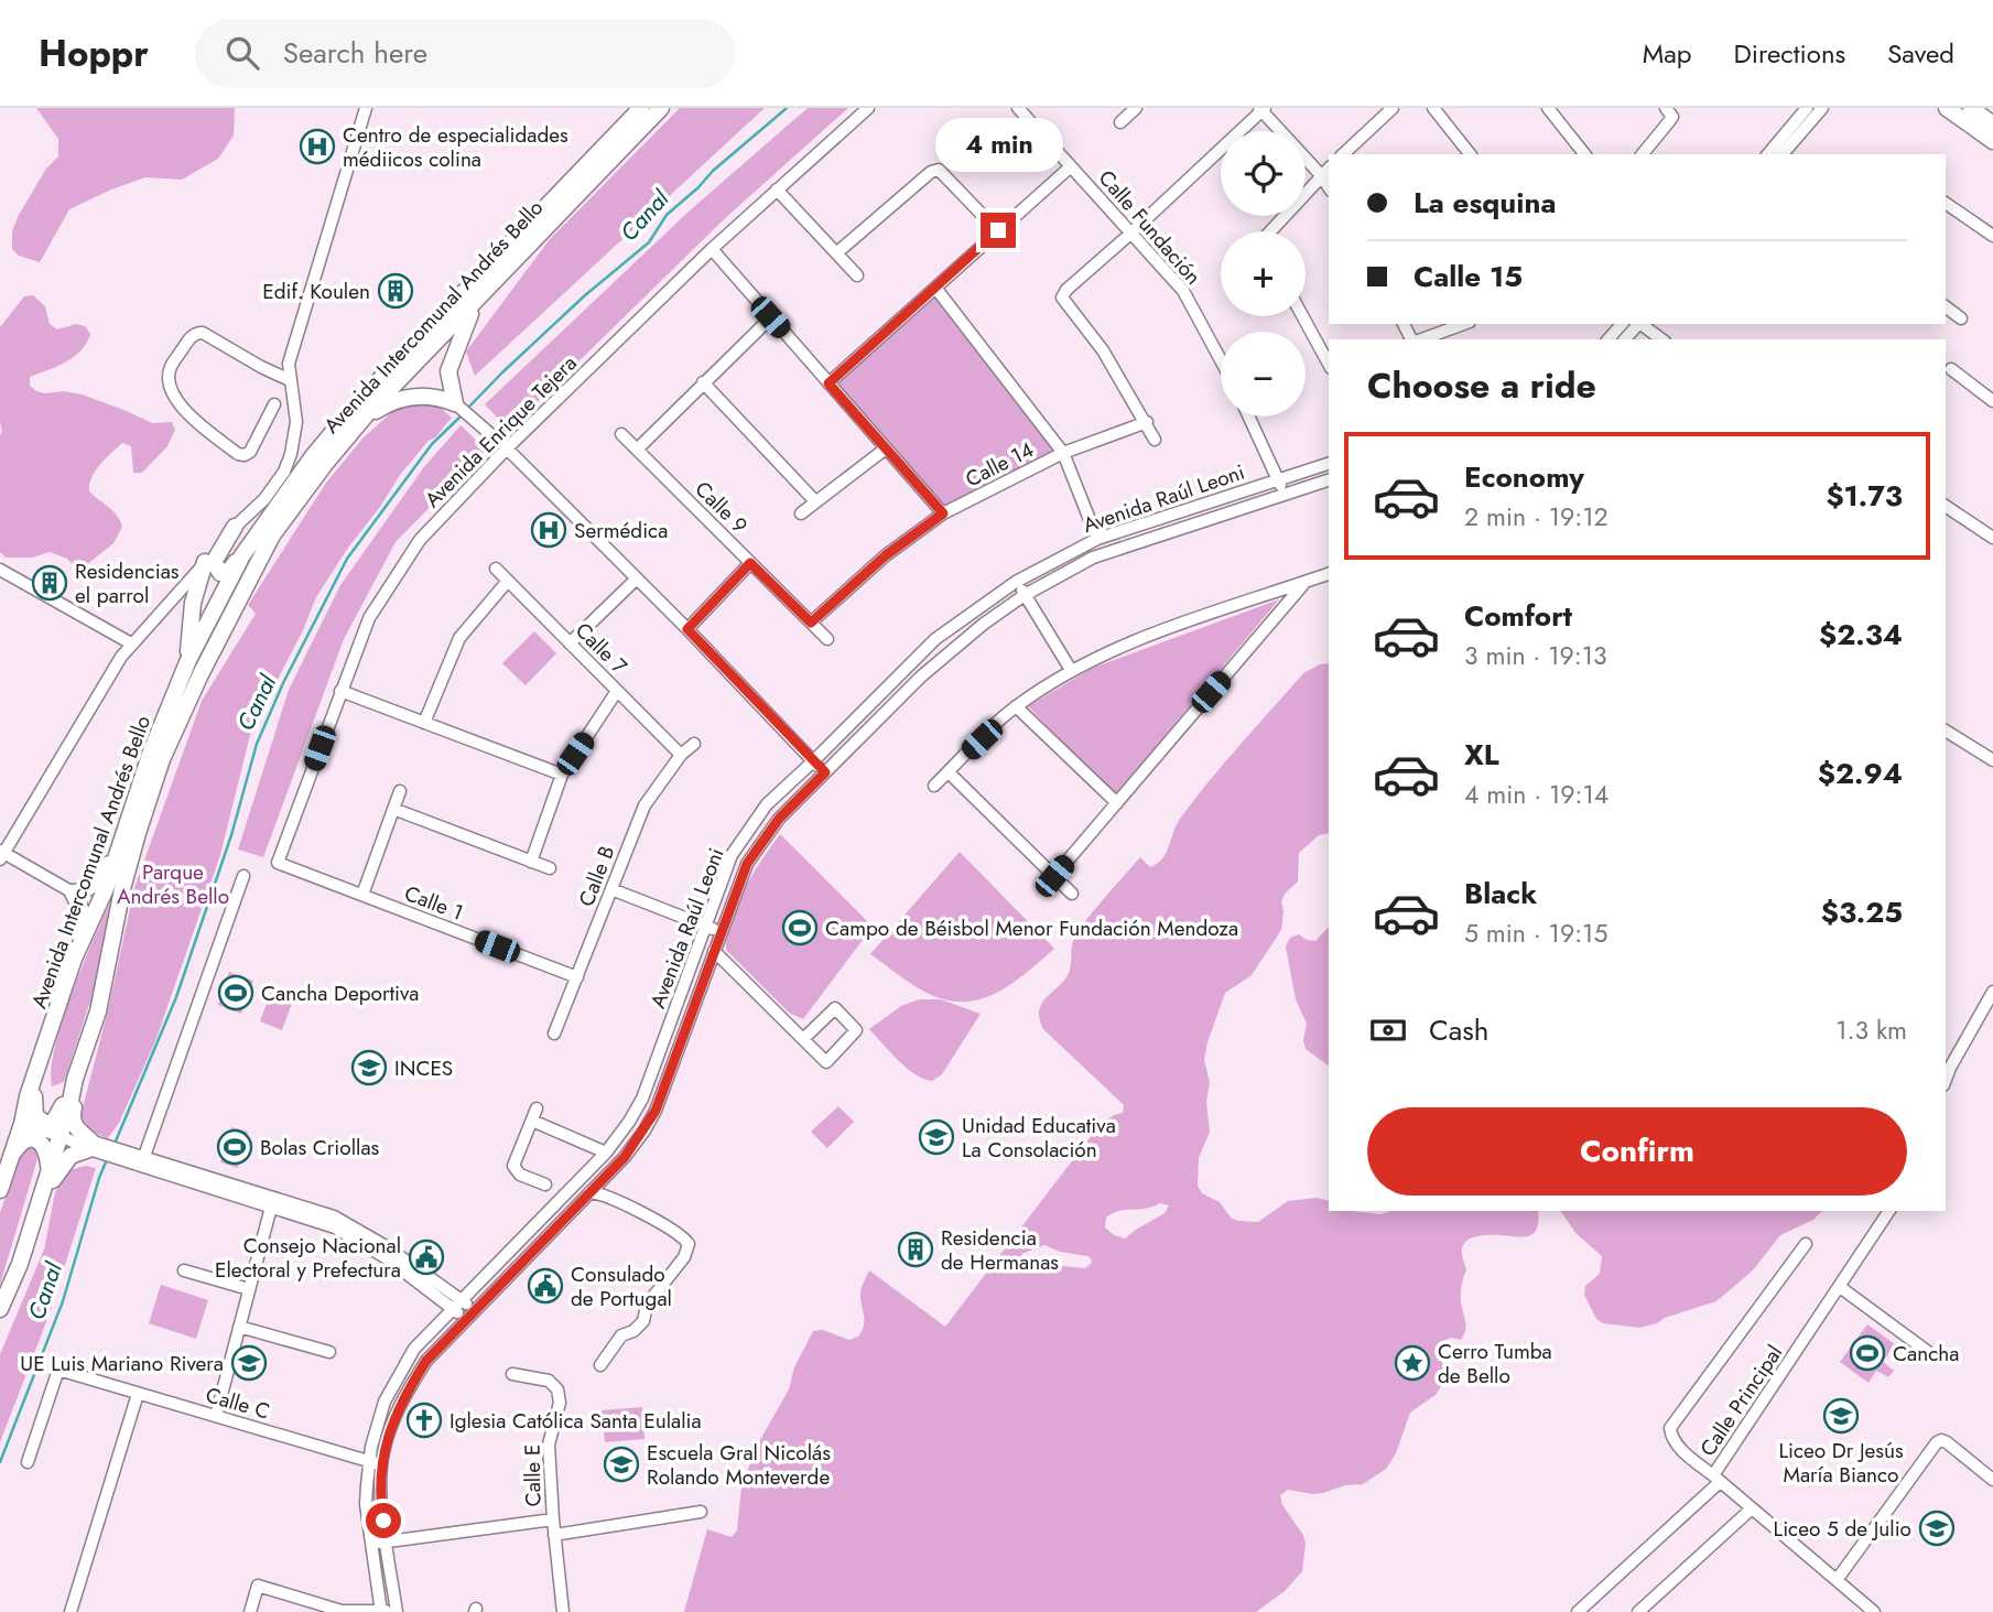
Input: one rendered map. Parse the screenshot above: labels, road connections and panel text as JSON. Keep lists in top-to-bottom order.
{
  "streets": {
    "main road": ["Avenida Intercomunal Andrés Bello"],
    "street": [
      "Calle Fundación",
      "Avenida Enrique Tejera",
      "Calle 14",
      "Avenida Raúl Leoni",
      "Calle 9",
      "Calle 7",
      "Calle B",
      "Calle 1",
      "Calle Principal",
      "Calle C",
      "Calle E"
    ]
  },
  "crossings": [
    ["Avenida Enrique Tejera", "Calle 1"],
    ["Calle 14", "Calle 9"],
    ["Avenida Raúl Leoni", "Calle C"],
    ["Calle 7", "Calle B"],
    ["Calle B", "Calle 1"]
  ],
  "water": ["Canal"],
  "parks": ["Parque Andrés Bello"],
  "places": {
    "hospital": ["Centro de especialidades médiicos colina", "Sermédica"],
    "building": ["Edif. Koulen", "Residencias el parrol", "Residencia de Hermanas"],
    "sports": [
      "Campo de Béisbol Menor Fundación Mendoza",
      "Cancha Deportiva",
      "Bolas Criollas",
      "Cancha"
    ],
    "school or university": [
      "INCES",
      "Unidad Educativa La Consolación",
      "UE Luis Mariano Rivera",
      "Liceo Dr Jesús María Bianco",
      "Escuela Gral Nicolás Rolando Monteverde",
      "Liceo 5 de Julio"
    ],
    "public building": ["Consejo Nacional Electoral y Prefectura", "Consulado de Portugal"],
    "place": ["Cerro Tumba de Bello"],
    "church": ["Iglesia Católica Santa Eulalia"]
  },
  "page": {
    "header": "Hoppr",
    "search": "Search here",
    "nav": ["Map", "Directions", "Saved"],
    "bubble": "4 min",
    "map_buttons": ["+", "−"],
    "banner": ["La esquina", "Calle 15"],
    "heading": "Choose a ride",
    "list": [
      {
        "name": "Economy",
        "note": "2 min · 19:12",
        "value": "$1.73"
      },
      {
        "name": "Comfort",
        "note": "3 min · 19:13",
        "value": "$2.34"
      },
      {
        "name": "XL",
        "note": "4 min · 19:14",
        "value": "$2.94"
      },
      {
        "name": "Black",
        "note": "5 min · 19:15",
        "value": "$3.25"
      }
    ],
    "pay": ["Cash", "1.3 km"],
    "buttons": "Confirm"
  }
}
